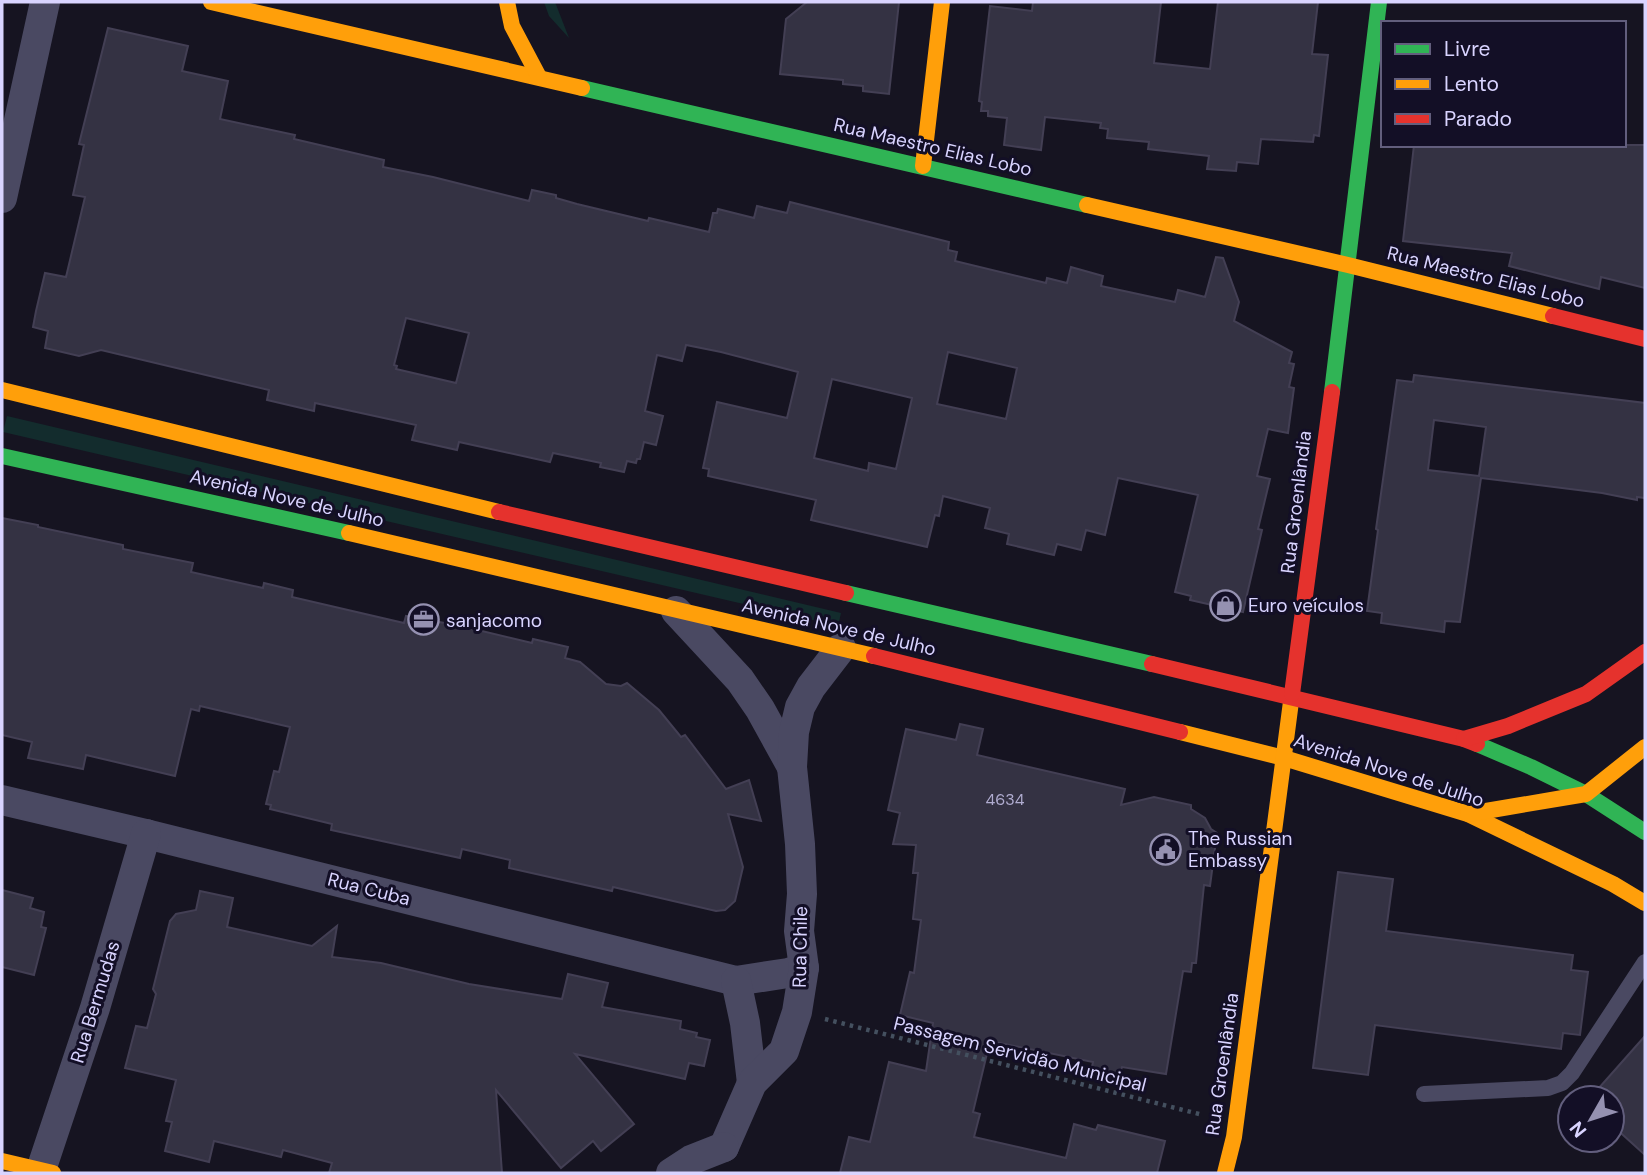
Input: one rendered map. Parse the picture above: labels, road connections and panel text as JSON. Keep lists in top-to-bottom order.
{
  "streets": {
    "main road": ["Rua Maestro Elias Lobo", "Avenida Nove de Julho", "Rua Groenlândia"],
    "street": ["Rua Cuba", "Rua Chile", "Rua Bermudas"],
    "path": ["Passagem Servidão Municipal"]
  },
  "crossings": [
    ["Rua Maestro Elias Lobo", "Rua Groenlândia"],
    ["Avenida Nove de Julho", "Rua Groenlândia"],
    ["Avenida Nove de Julho", "Rua Chile"],
    ["Rua Groenlândia", "Passagem Servidão Municipal"],
    ["Rua Cuba", "Rua Chile"],
    ["Rua Cuba", "Rua Bermudas"],
    ["Rua Chile", "Passagem Servidão Municipal"]
  ],
  "places": {
    "shop": ["Euro veículos"],
    "office": ["sanjacomo"],
    "public building": ["The Russian Embassy"]
  },
  "house_numbers": ["4634"],
  "legend": ["Livre", "Lento", "Parado"],
  "north": "bottom left"
}
